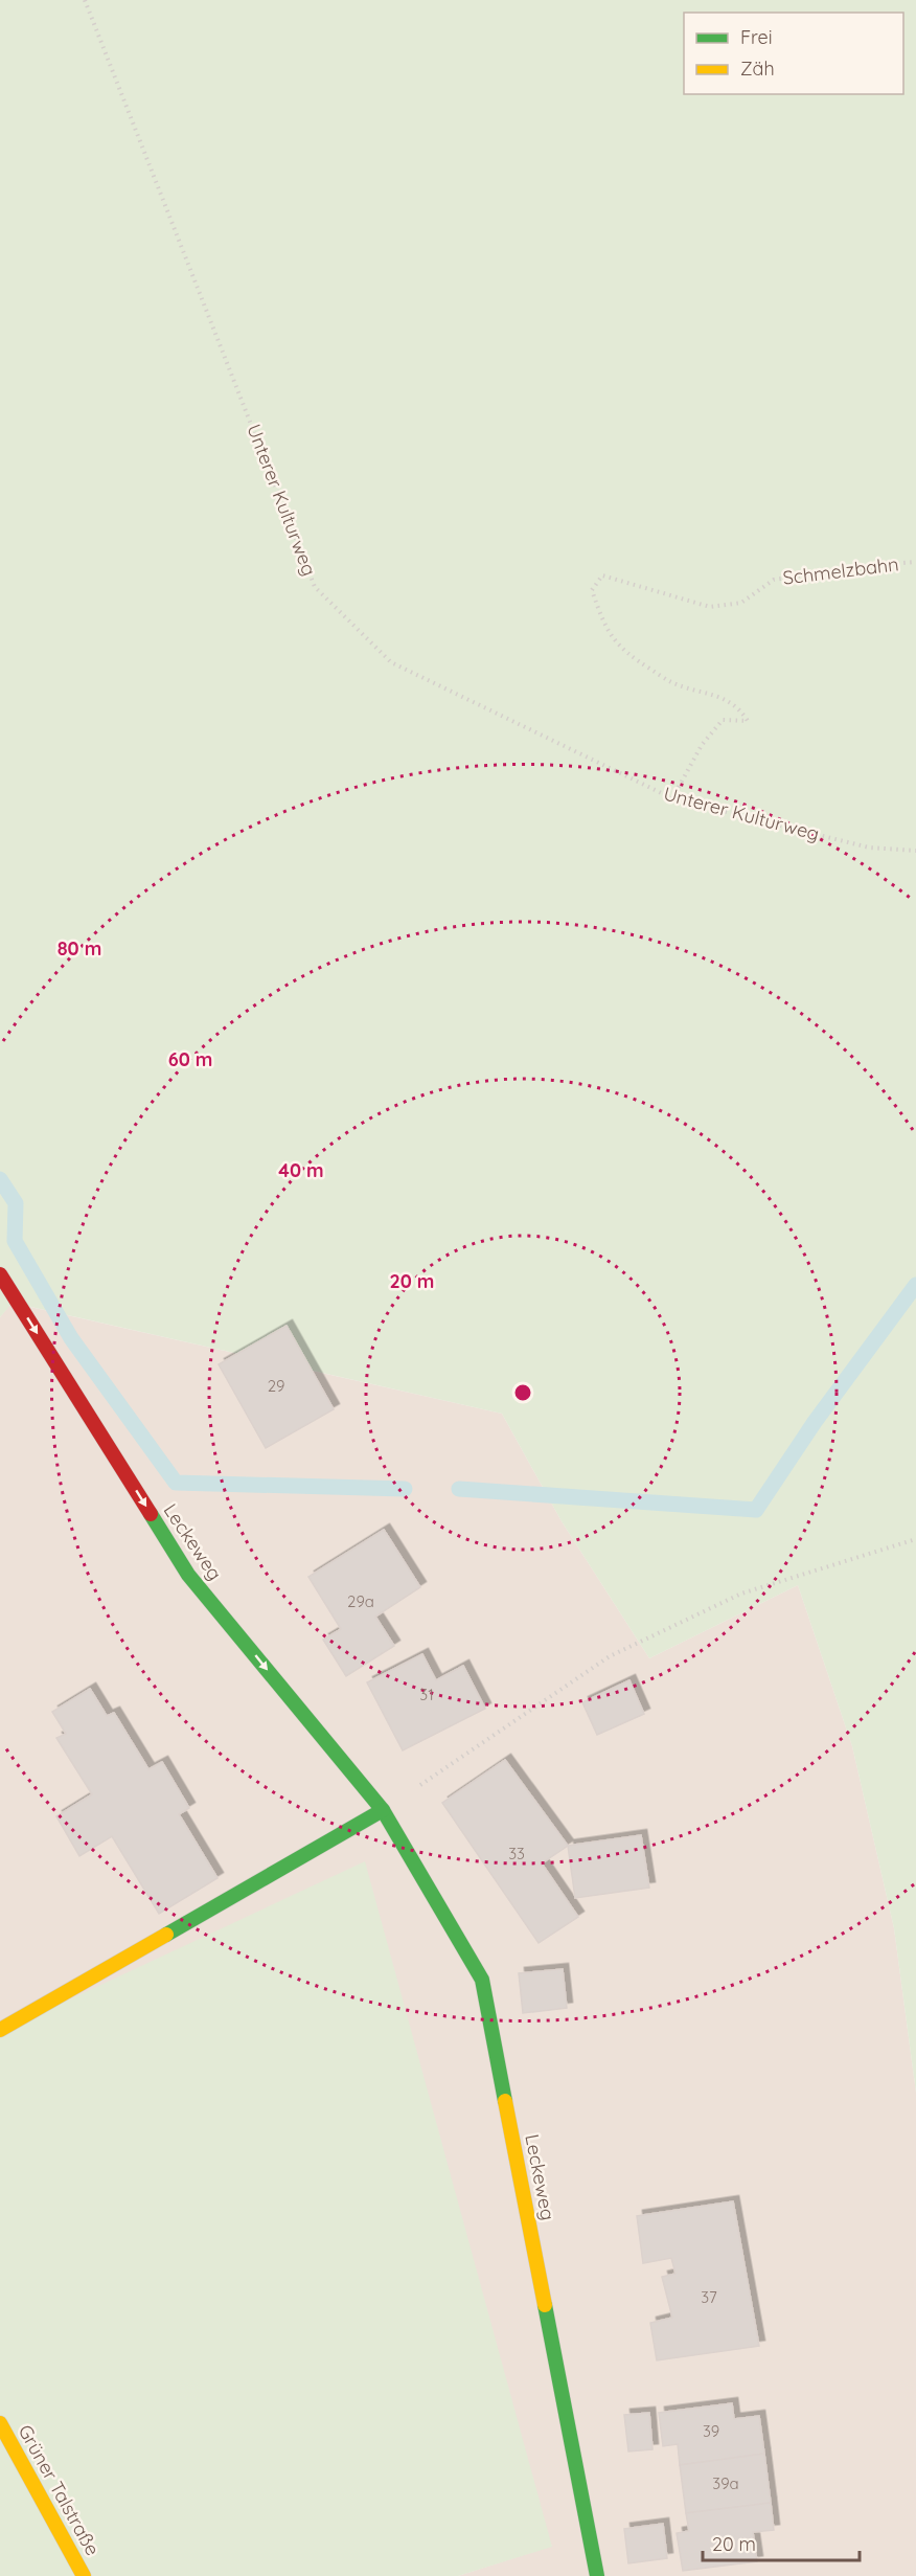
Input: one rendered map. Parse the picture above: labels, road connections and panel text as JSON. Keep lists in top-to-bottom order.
{
  "streets": {
    "street": ["Leckeweg", "Grüner Talstraße"],
    "path": ["Unterer Kulturweg", "Schmelzbahn"]
  },
  "crossings": [
    ["Unterer Kulturweg", "Schmelzbahn"]
  ],
  "one_way": ["Leckeweg"],
  "house_numbers": [
    "29",
    "29a",
    "31",
    "33",
    "37",
    "39",
    "39a"
  ],
  "legend": ["Frei", "Zäh"],
  "scale_bar": "20 m",
  "rings": [
    "80 m",
    "60 m",
    "40 m",
    "20 m"
  ]
}
